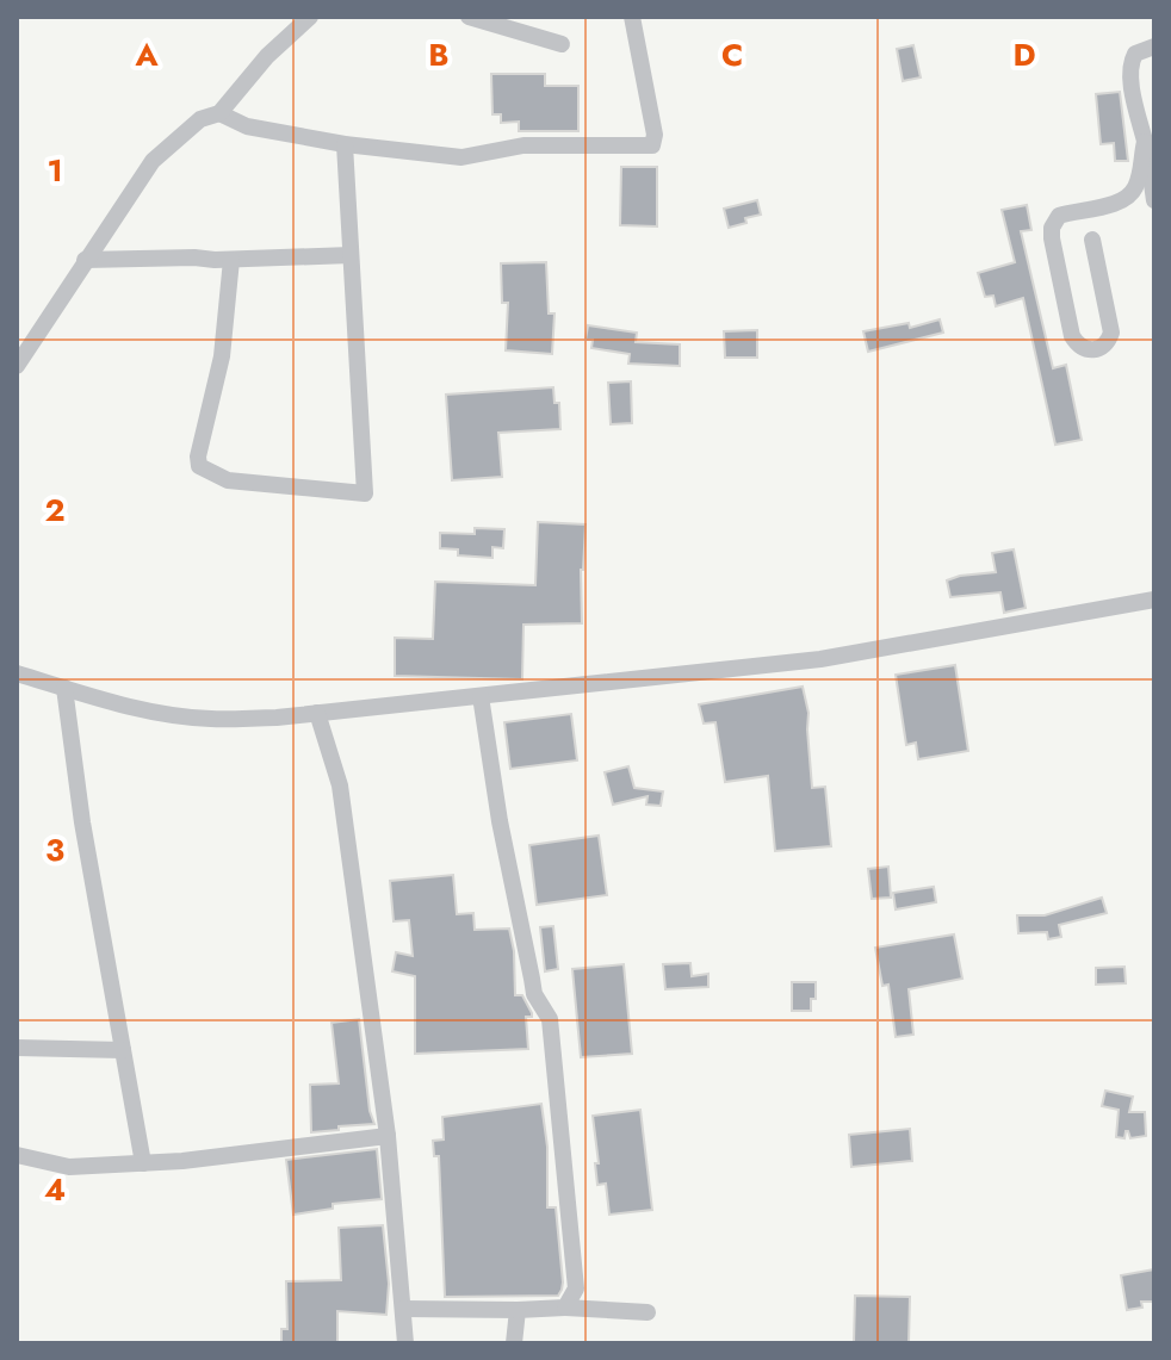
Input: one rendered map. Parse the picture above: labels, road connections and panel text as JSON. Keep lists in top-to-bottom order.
{
  "grid": {
    "columns": [
      "A",
      "B",
      "C",
      "D"
    ],
    "rows": [
      "1",
      "2",
      "3",
      "4"
    ]
  }
}
